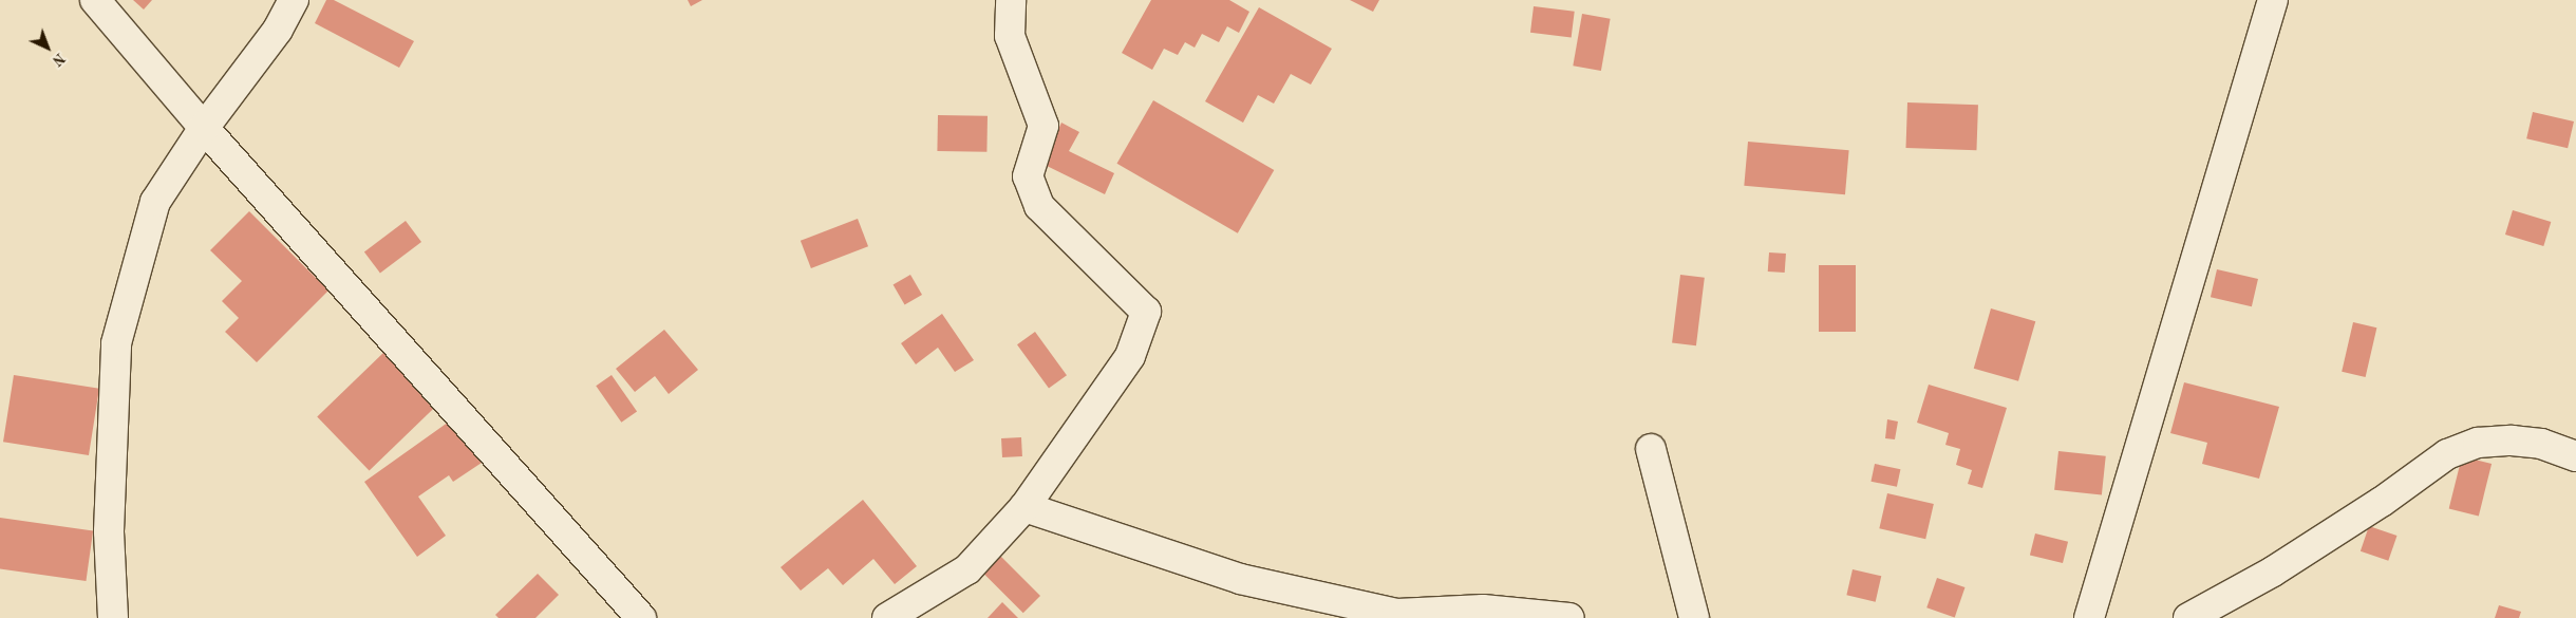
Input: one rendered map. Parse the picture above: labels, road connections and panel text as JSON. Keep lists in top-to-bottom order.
{
  "north": "bottom right"
}
